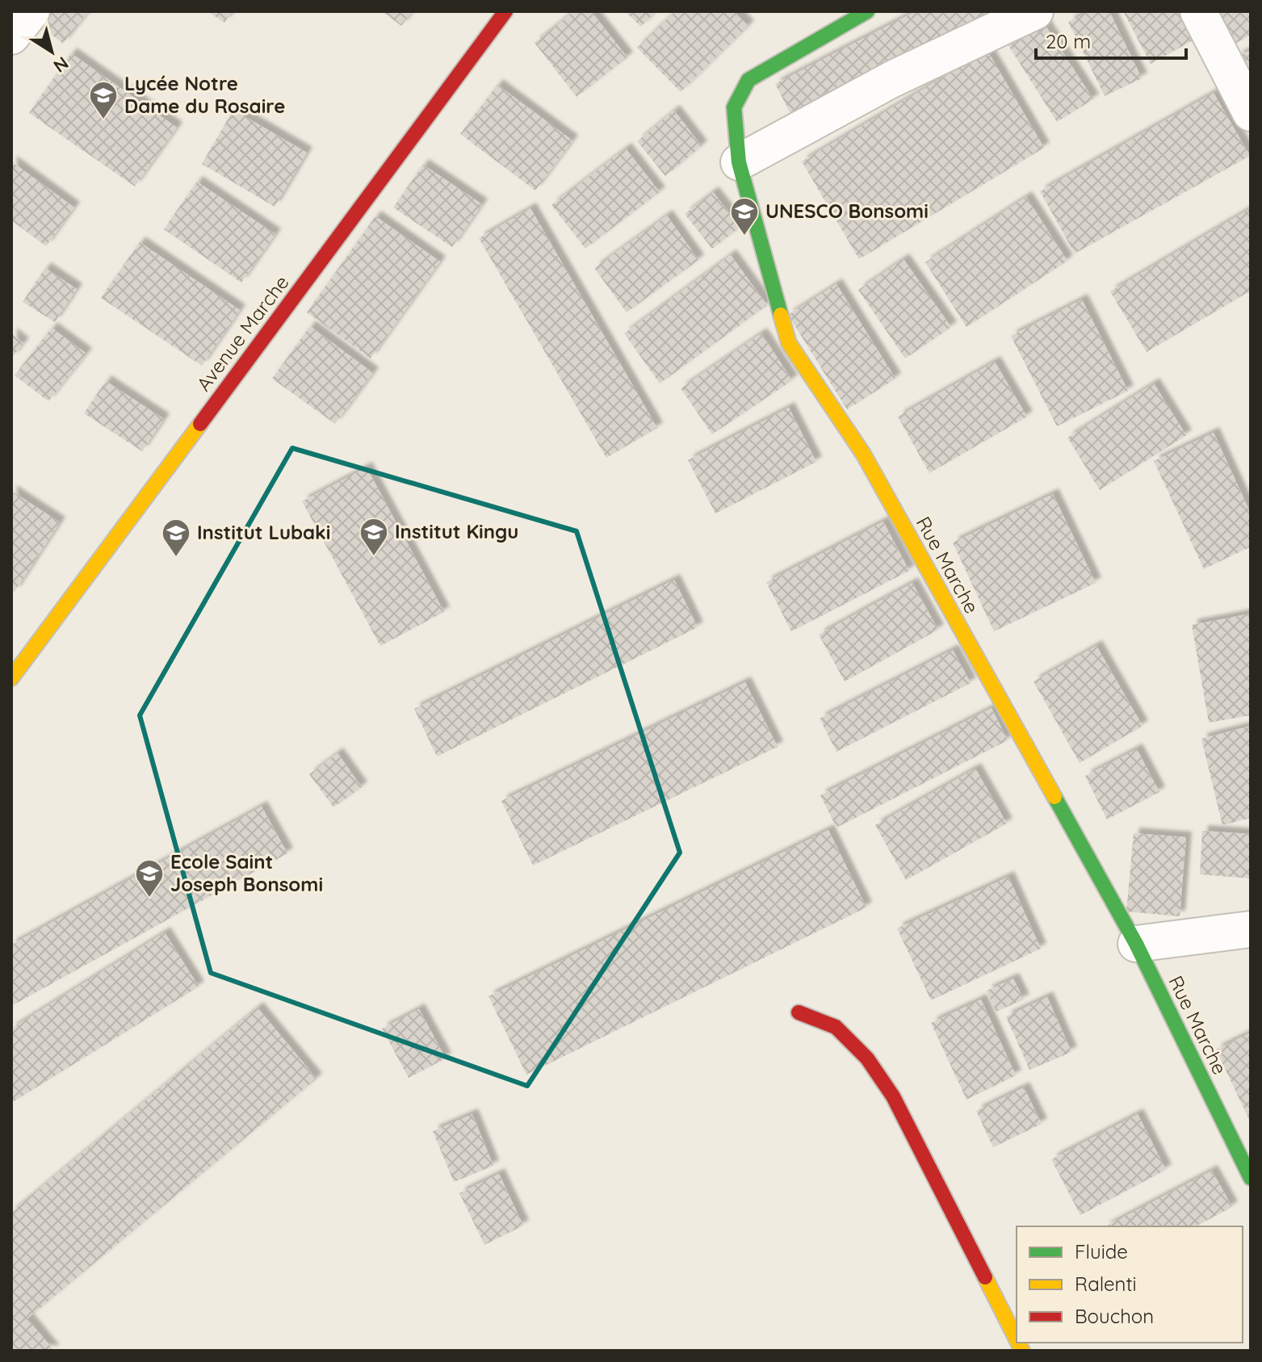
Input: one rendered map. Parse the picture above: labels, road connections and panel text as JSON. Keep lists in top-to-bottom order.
{
  "streets": {
    "street": ["Avenue Marche", "Rue Marche"]
  },
  "places": {
    "school or university": [
      "Lycée Notre Dame du Rosaire",
      "UNESCO Bonsomi",
      "Institut Kingu",
      "Institut Lubaki",
      "Ecole Saint Joseph Bonsomi"
    ]
  },
  "legend": ["Fluide", "Ralenti", "Bouchon"],
  "scale_bar": "20 m",
  "north": "bottom right"
}
